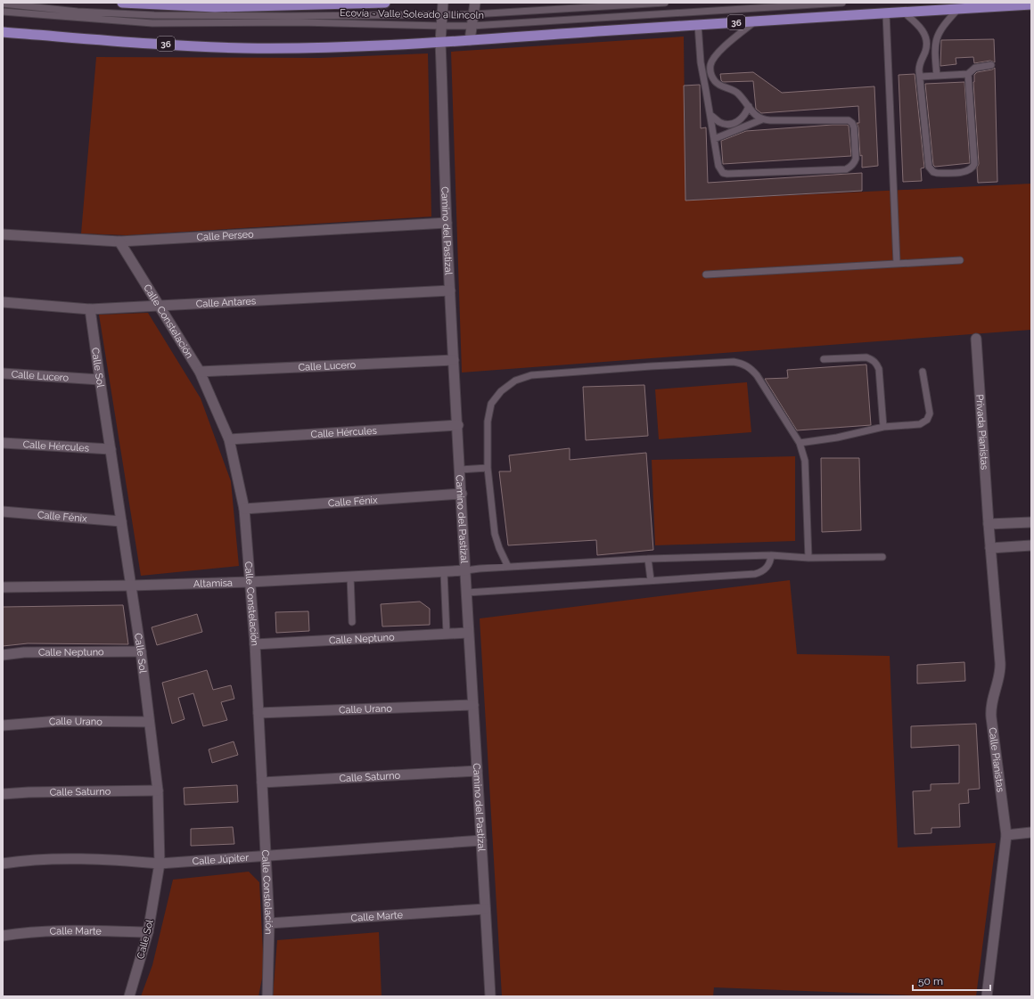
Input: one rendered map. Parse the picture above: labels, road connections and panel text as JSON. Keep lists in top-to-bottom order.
{
  "streets": {
    "main road": ["36"],
    "street": [
      "Camino del Pastizal",
      "Calle Perseo",
      "Calle Antares",
      "Calle Constelación",
      "Calle Lucero",
      "Calle Sol",
      "Privada Pianistas",
      "Calle Hércules",
      "Calle Fénix",
      "Altamisa",
      "Calle Neptuno",
      "Calle Urano",
      "Calle Pianistas",
      "Calle Saturno",
      "Calle Júpiter",
      "Calle Marte"
    ],
    "lane": ["Ecovía - Valle Soleado a Lincoln"]
  },
  "crossings": [
    ["Ecovía - Valle Soleado a Lincoln", "Camino del Pastizal"],
    ["36", "Camino del Pastizal"],
    ["Camino del Pastizal", "Calle Perseo"],
    ["Camino del Pastizal", "Calle Antares"],
    ["Camino del Pastizal", "Calle Lucero"],
    ["Camino del Pastizal", "Calle Hércules"],
    ["Camino del Pastizal", "Calle Fénix"],
    ["Camino del Pastizal", "Altamisa"],
    ["Camino del Pastizal", "Calle Neptuno"],
    ["Camino del Pastizal", "Calle Urano"],
    ["Camino del Pastizal", "Calle Saturno"],
    ["Camino del Pastizal", "Calle Júpiter"],
    ["Camino del Pastizal", "Calle Marte"],
    ["Calle Perseo", "Calle Constelación"],
    ["Calle Antares", "Calle Constelación"],
    ["Calle Antares", "Calle Sol"],
    ["Calle Constelación", "Calle Lucero"],
    ["Calle Constelación", "Calle Hércules"],
    ["Calle Constelación", "Calle Fénix"],
    ["Calle Constelación", "Altamisa"],
    ["Calle Constelación", "Calle Neptuno"],
    ["Calle Constelación", "Calle Urano"],
    ["Calle Constelación", "Calle Saturno"],
    ["Calle Constelación", "Calle Júpiter"],
    ["Calle Constelación", "Calle Marte"],
    ["Calle Lucero", "Calle Sol"],
    ["Calle Sol", "Calle Hércules"],
    ["Calle Sol", "Calle Fénix"],
    ["Calle Sol", "Altamisa"],
    ["Calle Sol", "Calle Neptuno"],
    ["Calle Sol", "Calle Urano"],
    ["Calle Sol", "Calle Saturno"],
    ["Calle Sol", "Calle Júpiter"],
    ["Calle Sol", "Calle Marte"],
    ["Privada Pianistas", "Calle Pianistas"]
  ],
  "scale_bar": "50 m"
}
